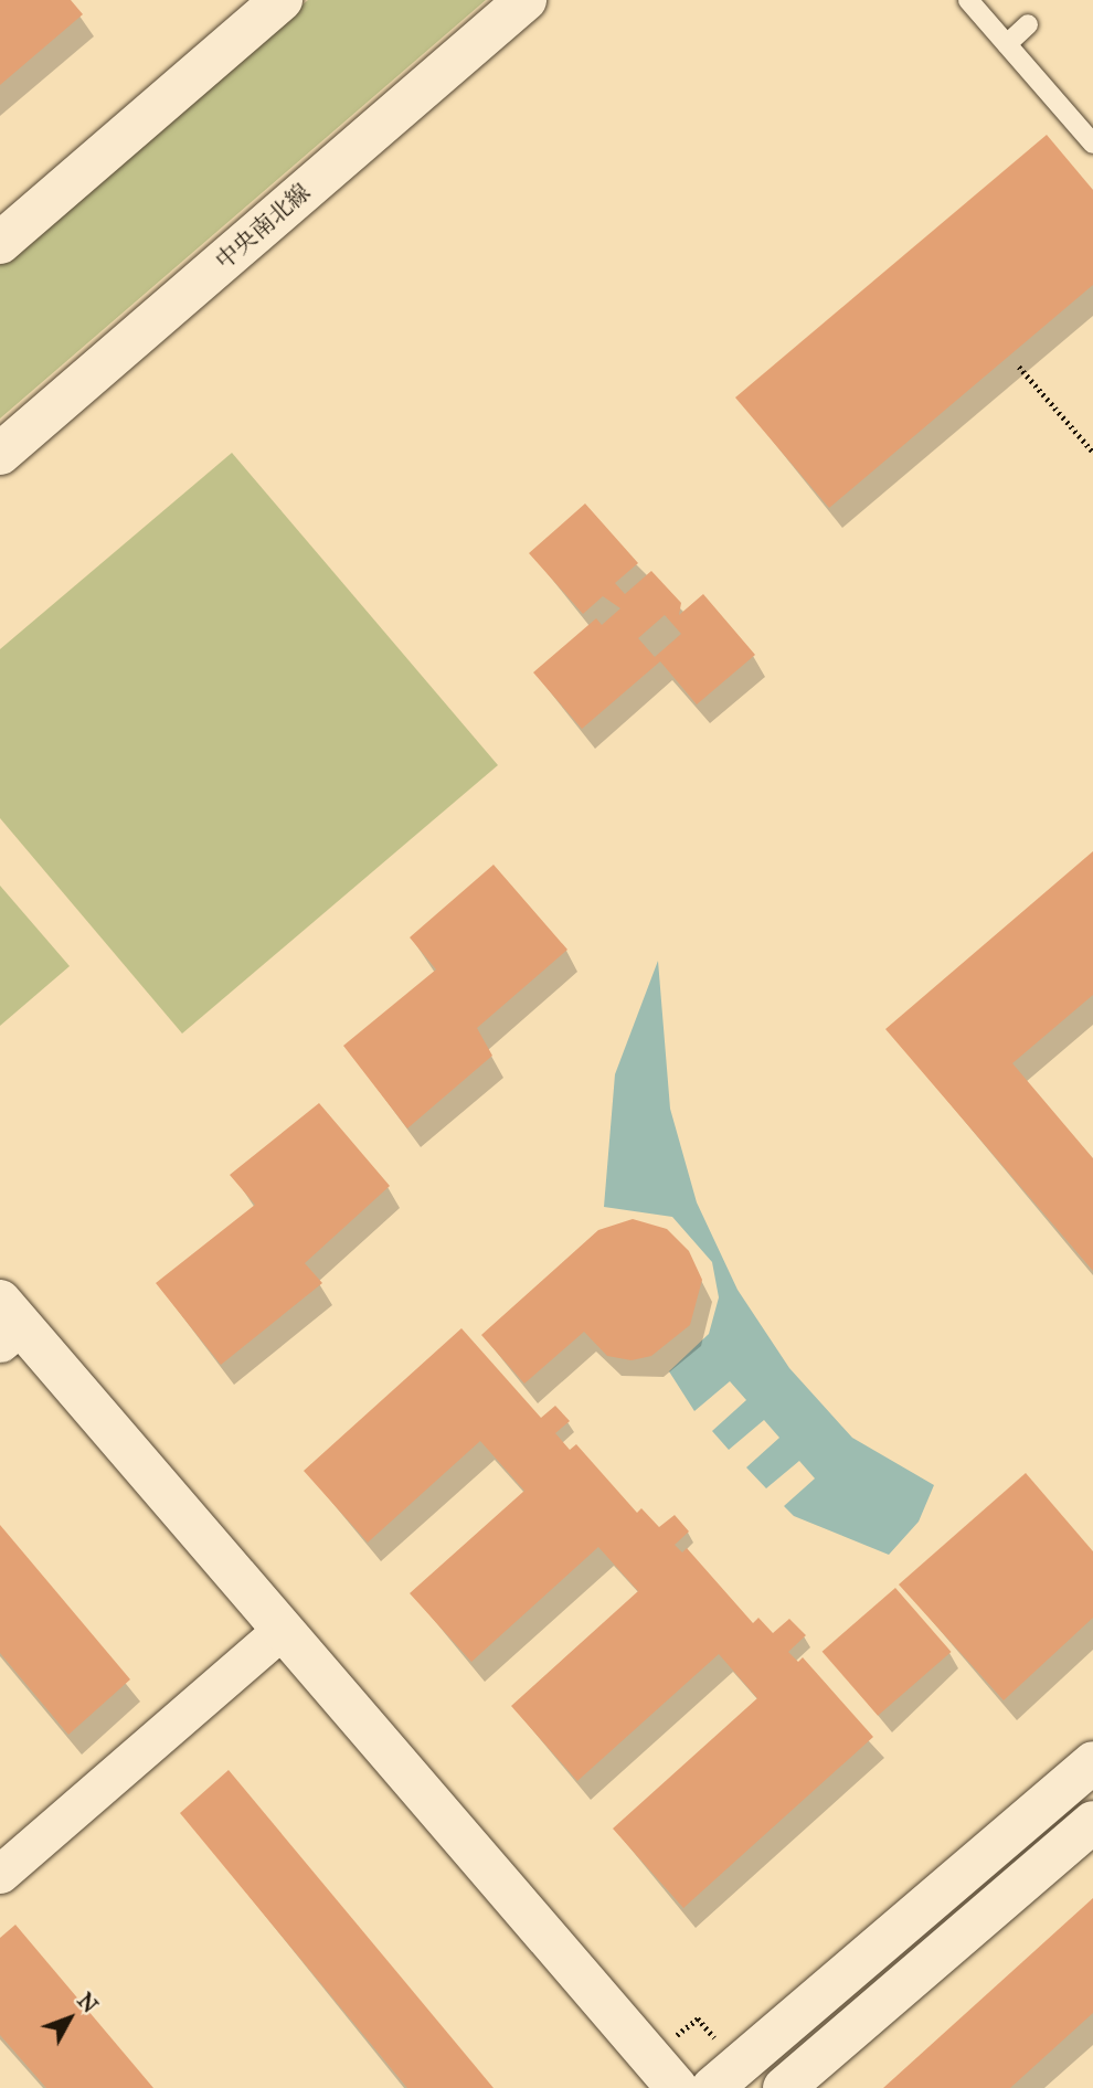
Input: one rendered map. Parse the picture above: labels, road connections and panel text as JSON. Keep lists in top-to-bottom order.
{
  "streets": {
    "street": ["中央南北線"]
  },
  "north": "top right"
}
